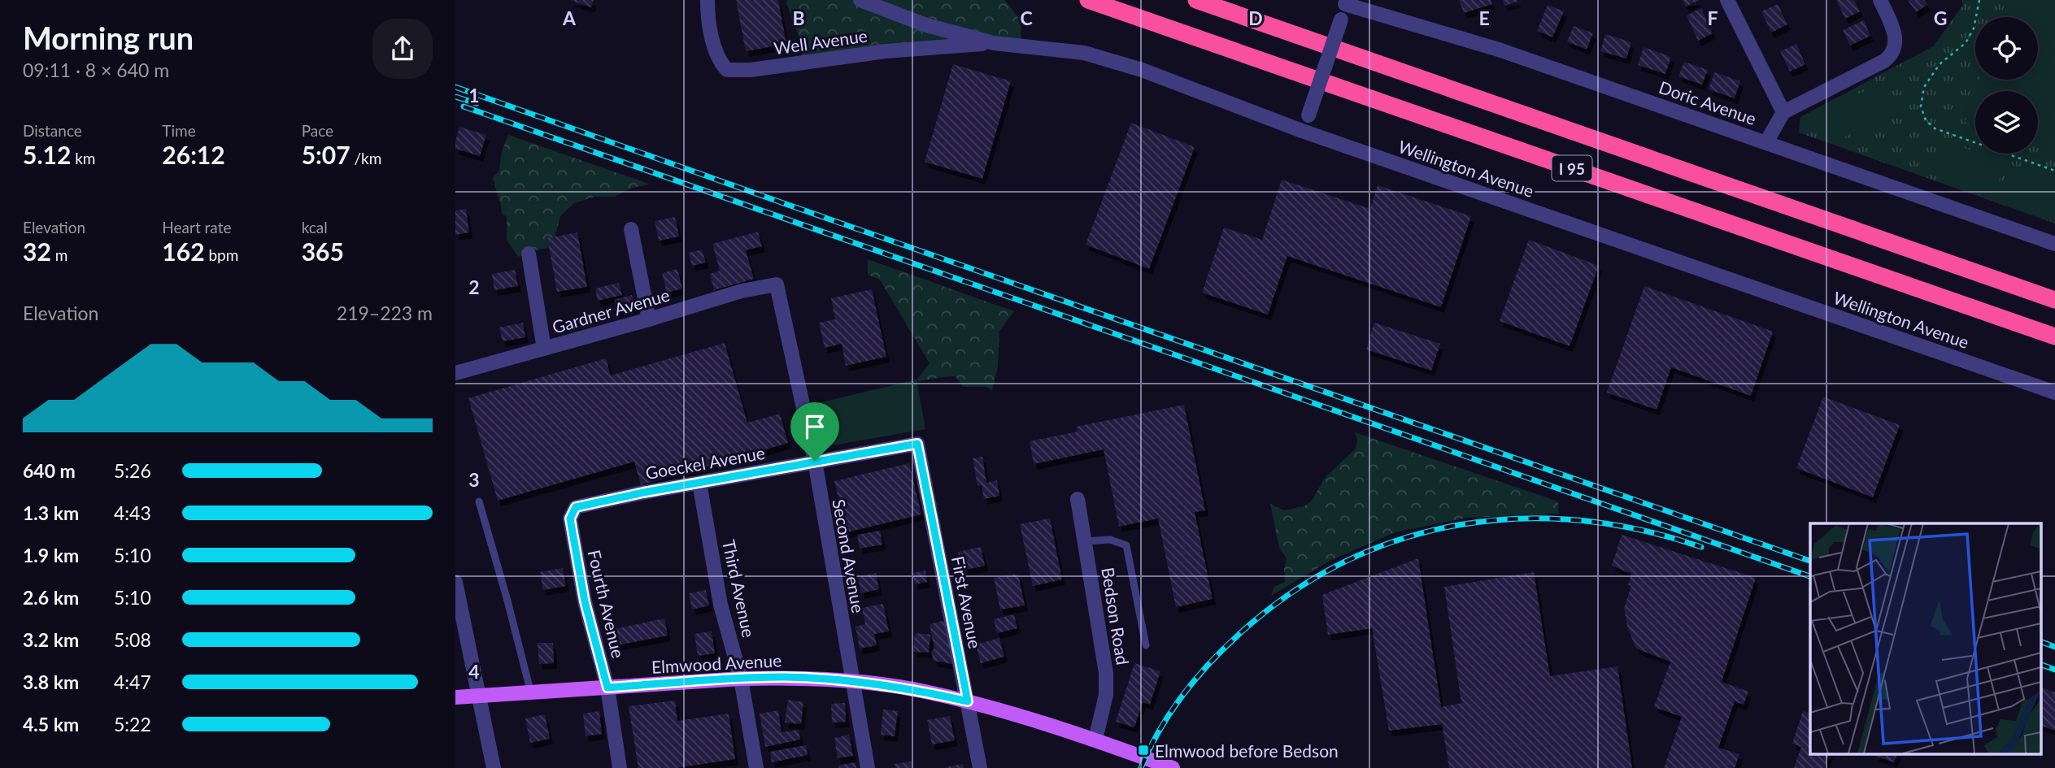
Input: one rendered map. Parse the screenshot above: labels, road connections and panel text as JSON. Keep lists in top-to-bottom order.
{
  "streets": {
    "highway": ["I 95"],
    "main road": ["Elmwood Avenue"],
    "street": [
      "Well Avenue",
      "Doric Avenue",
      "Wellington Avenue",
      "Gardner Avenue",
      "Goeckel Avenue",
      "Second Avenue",
      "Third Avenue",
      "First Avenue",
      "Fourth Avenue",
      "Bedson Road"
    ]
  },
  "crossings": [
    ["Well Avenue", "Wellington Avenue"],
    ["Gardner Avenue", "Second Avenue"],
    ["Goeckel Avenue", "Second Avenue"],
    ["Goeckel Avenue", "Third Avenue"],
    ["Goeckel Avenue", "First Avenue"],
    ["Goeckel Avenue", "Fourth Avenue"],
    ["Second Avenue", "Elmwood Avenue"],
    ["Third Avenue", "Elmwood Avenue"],
    ["First Avenue", "Elmwood Avenue"],
    ["Fourth Avenue", "Elmwood Avenue"],
    ["Bedson Road", "Elmwood Avenue"]
  ],
  "places": {
    "transit": ["Elmwood before Bedson"]
  },
  "page": {
    "heading": ["Morning run", "09:11 · 8 × 640 m"],
    "stats": [
      ["Distance", "5.12 km"],
      ["Time", "26:12"],
      ["Pace", "5:07 /km"],
      ["Elevation", "32 m"],
      ["Heart rate", "162 bpm"],
      ["kcal", "365"]
    ],
    "chart": ["Elevation", "219–223 m"],
    "list": [
      {
        "name": "640 m",
        "note": "5:26"
      },
      {
        "name": "1.3 km",
        "note": "4:43"
      },
      {
        "name": "1.9 km",
        "note": "5:10"
      },
      {
        "name": "2.6 km",
        "note": "5:10"
      },
      {
        "name": "3.2 km",
        "note": "5:08"
      },
      {
        "name": "3.8 km",
        "note": "4:47"
      },
      {
        "name": "4.5 km",
        "note": "5:22"
      }
    ]
  },
  "grid": {
    "columns": [
      "A",
      "B",
      "C",
      "D",
      "E",
      "F",
      "G"
    ],
    "rows": [
      "1",
      "2",
      "3",
      "4"
    ]
  }
}
